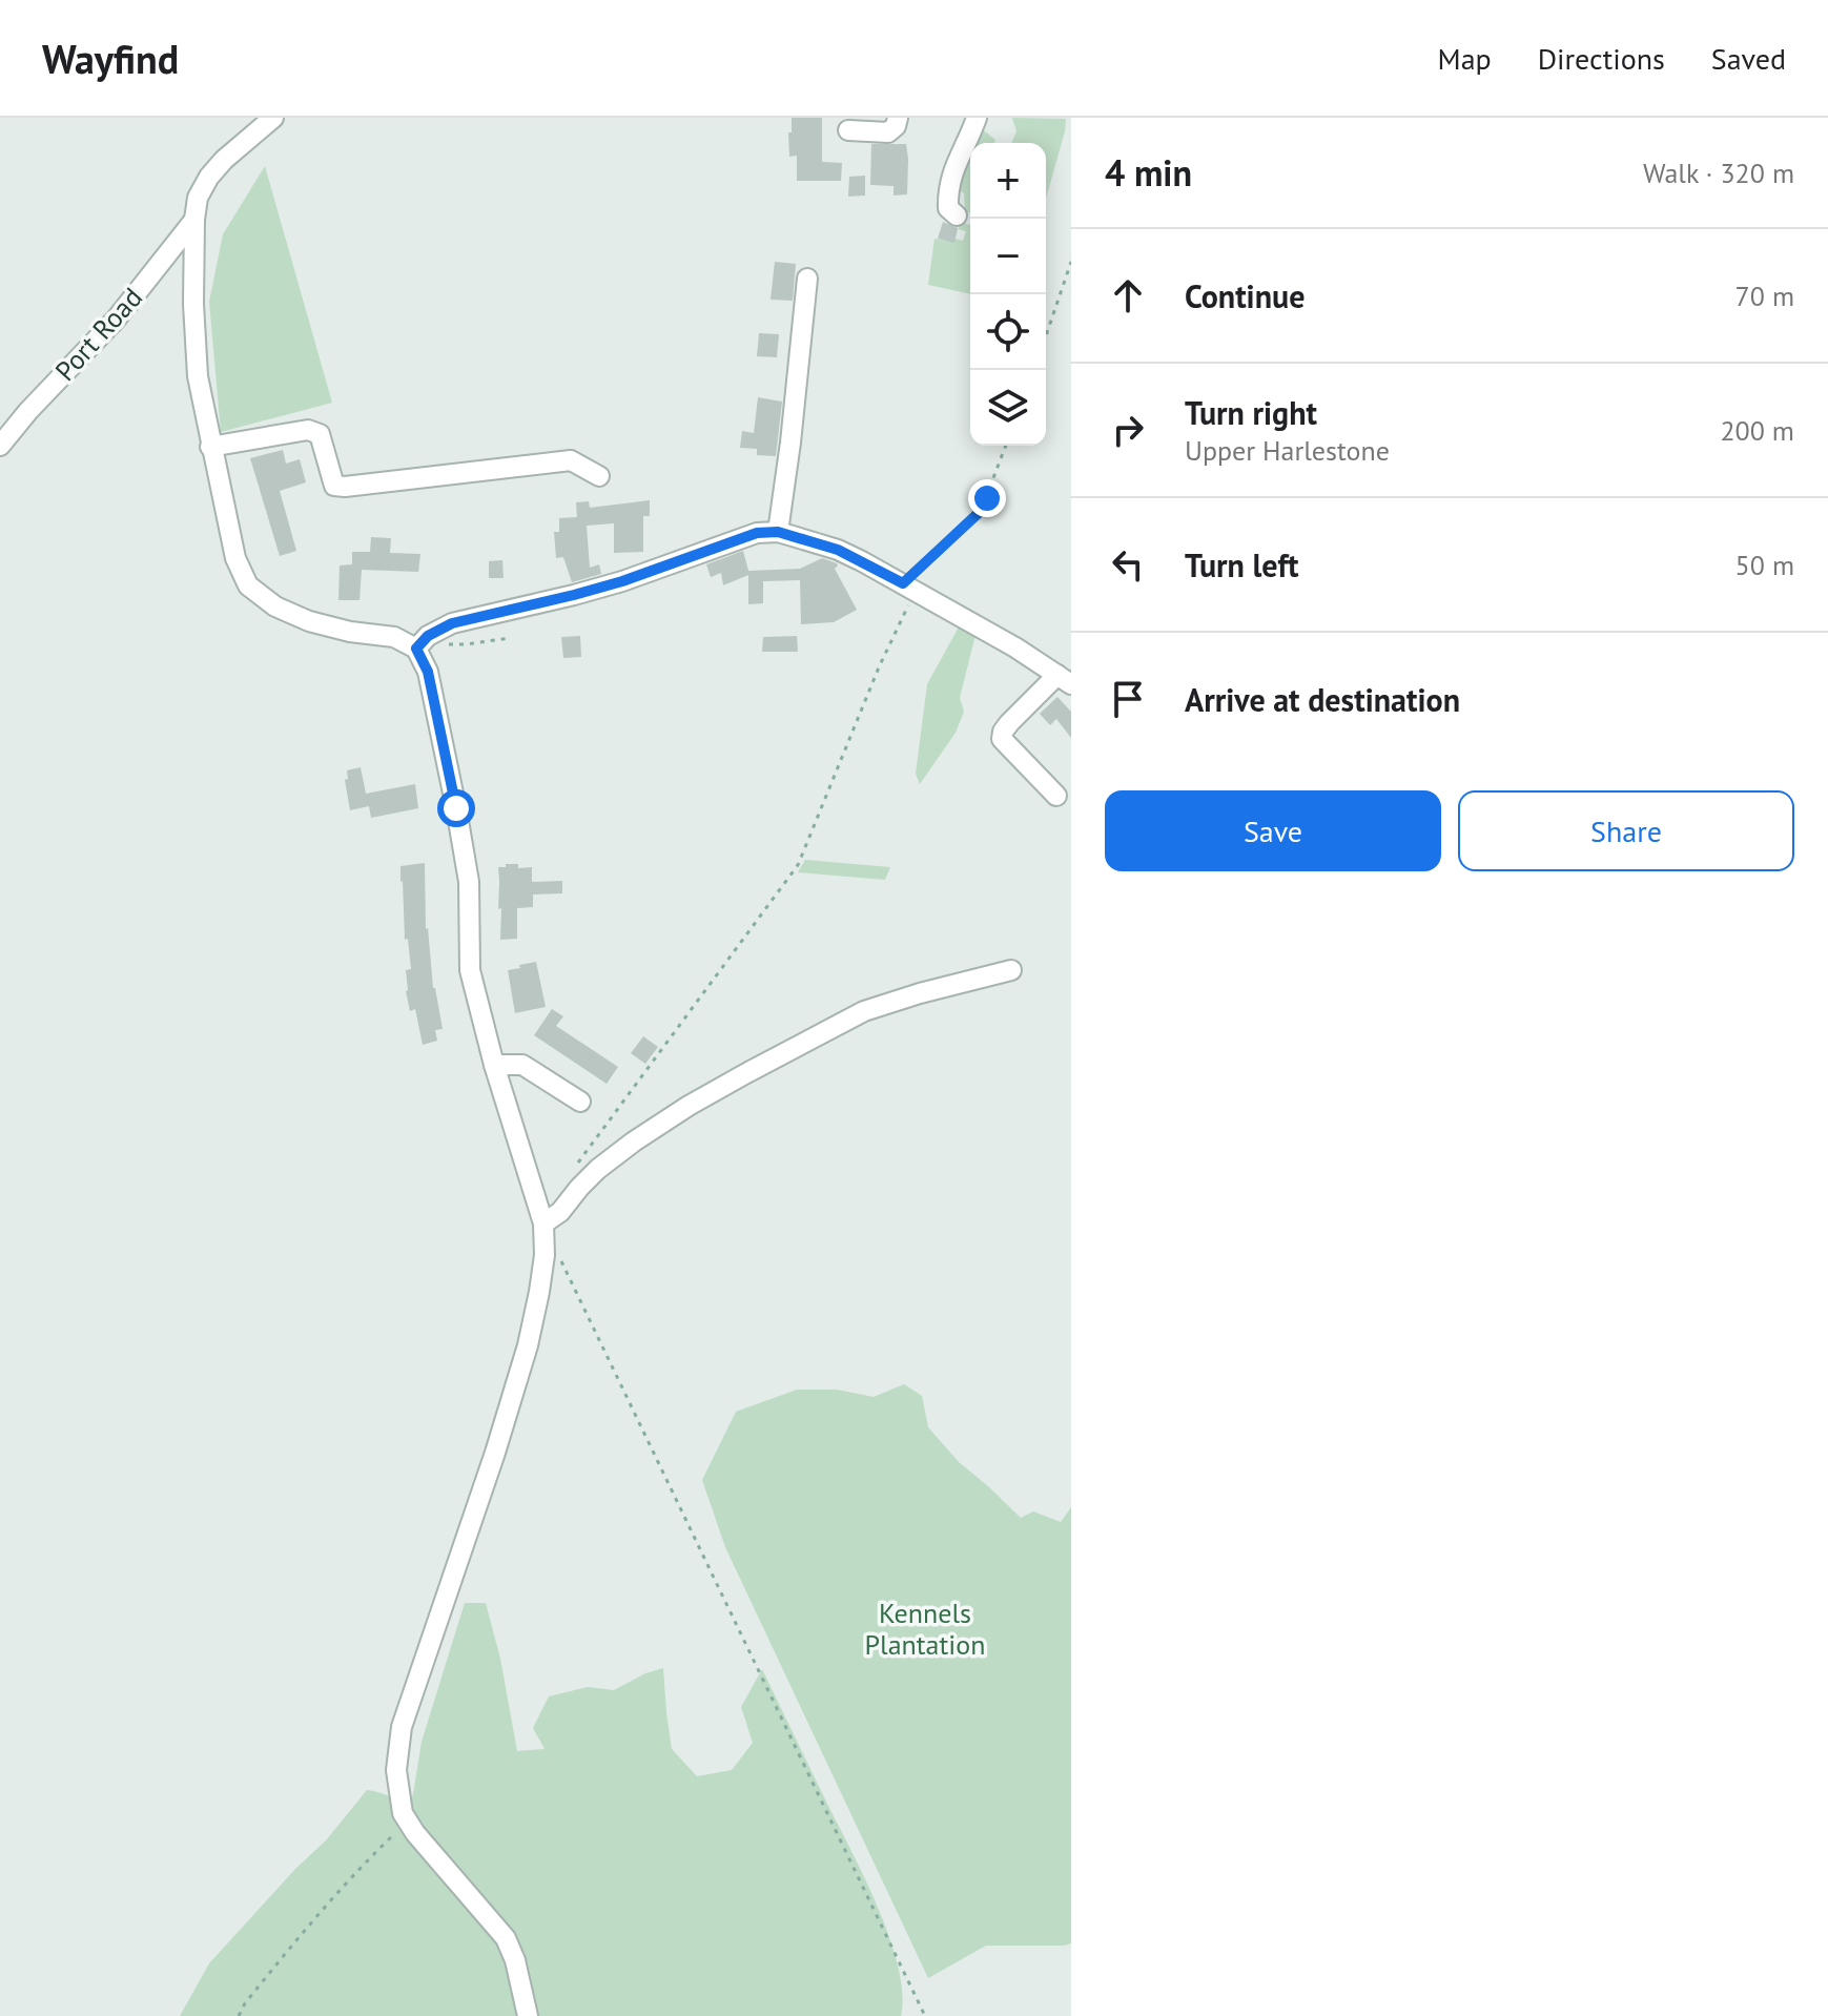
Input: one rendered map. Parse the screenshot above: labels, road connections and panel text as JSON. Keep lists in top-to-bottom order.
{
  "streets": {
    "street": ["Port Road"]
  },
  "parks": ["Kennels Plantation"],
  "page": {
    "header": "Wayfind",
    "nav": ["Map", "Directions", "Saved"],
    "heading": ["4 min", "Walk · 320 m"],
    "map_buttons": ["+", "−"],
    "list": [
      ["Continue", "70 m"],
      ["Turn right", "Upper Harlestone", "200 m"],
      ["Turn left", "50 m"],
      "Arrive at destination"
    ],
    "buttons": ["Save", "Share"]
  }
}
